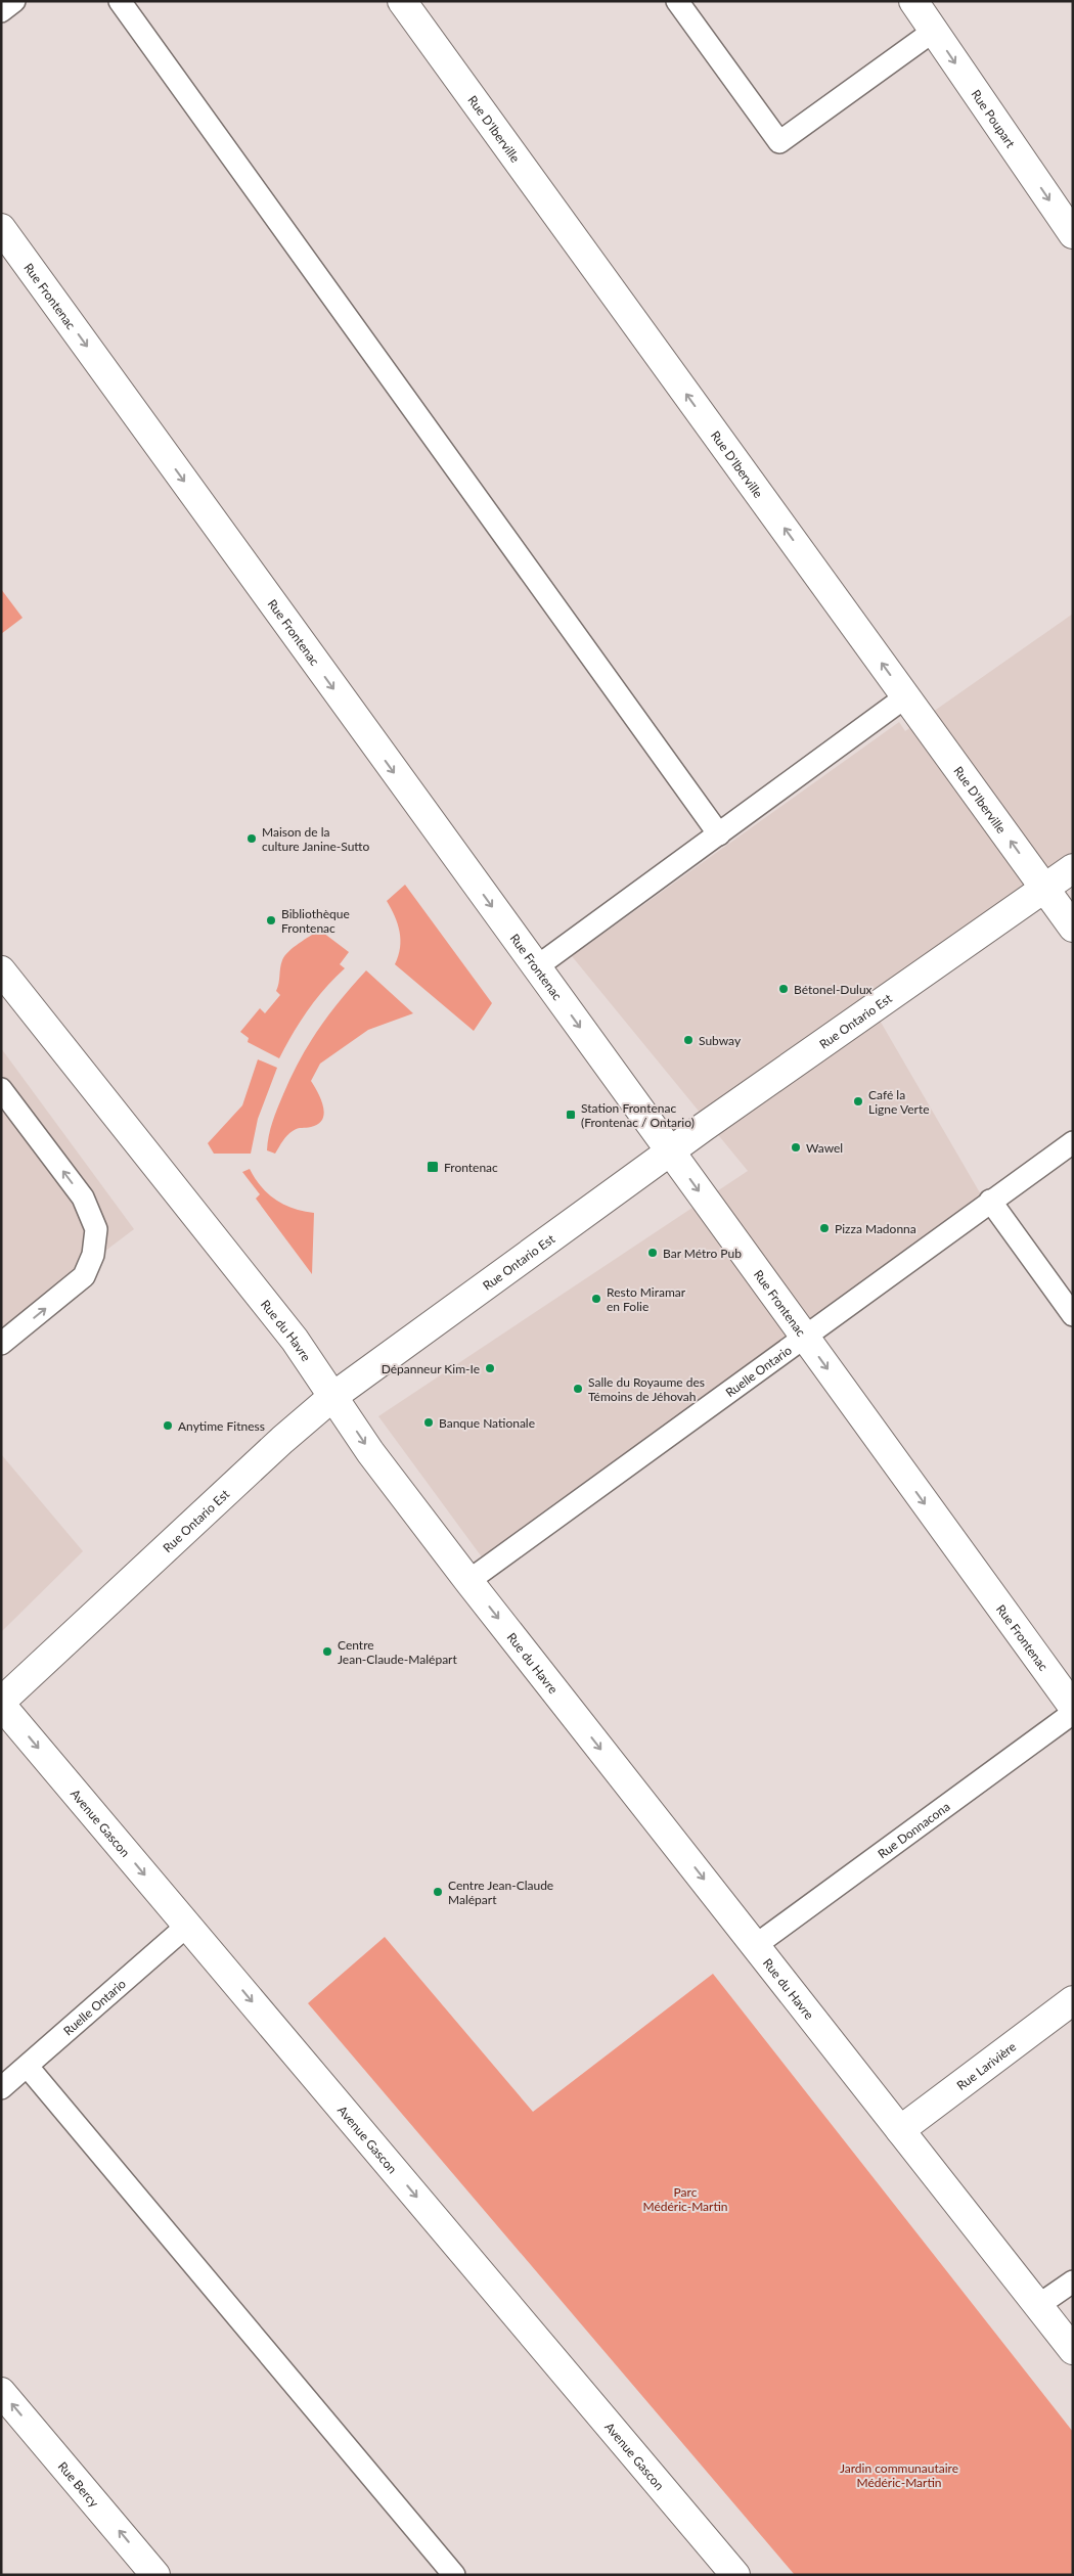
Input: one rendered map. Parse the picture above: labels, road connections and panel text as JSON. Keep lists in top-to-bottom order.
{
  "streets": {
    "main road": [
      "Rue Poupart",
      "Rue D'Iberville",
      "Rue Frontenac",
      "Rue Ontario Est",
      "Rue du Havre",
      "Avenue Gascon",
      "Rue Larivière",
      "Rue Bercy"
    ],
    "lane": ["Ruelle Ontario", "Rue Donnacona"]
  },
  "crossings": [
    ["Rue D'Iberville", "Rue Ontario Est"],
    ["Rue Frontenac", "Rue Ontario Est"],
    ["Rue Frontenac", "Ruelle Ontario"],
    ["Rue Ontario Est", "Rue du Havre"],
    ["Rue Ontario Est", "Avenue Gascon"],
    ["Rue du Havre", "Ruelle Ontario"],
    ["Rue du Havre", "Rue Donnacona"],
    ["Rue du Havre", "Rue Larivière"],
    ["Ruelle Ontario", "Avenue Gascon"]
  ],
  "one_way": [
    "Rue Poupart",
    "Rue D'Iberville",
    "Rue Frontenac",
    "Rue du Havre",
    "Avenue Gascon",
    "Rue Bercy"
  ],
  "parks": ["Parc Médéric-Martin", "Jardin communautaire Médéric-Martin"],
  "places": {
    "other": [
      "Maison de la culture Janine-Sutto",
      "Bibliothèque Frontenac",
      "Bétonel-Dulux",
      "Subway",
      "Café la Ligne Verte",
      "Wawel",
      "Pizza Madonna",
      "Bar Métro Pub",
      "Resto Miramar en Folie",
      "Dépanneur Kim-Ie",
      "Salle du Royaume des Témoins de Jéhovah",
      "Banque Nationale",
      "Anytime Fitness",
      "Centre Jean-Claude-Malépart",
      "Centre Jean-Claude Malépart"
    ],
    "transit": ["Station Frontenac (Frontenac / Ontario)", "Frontenac"]
  }
}
